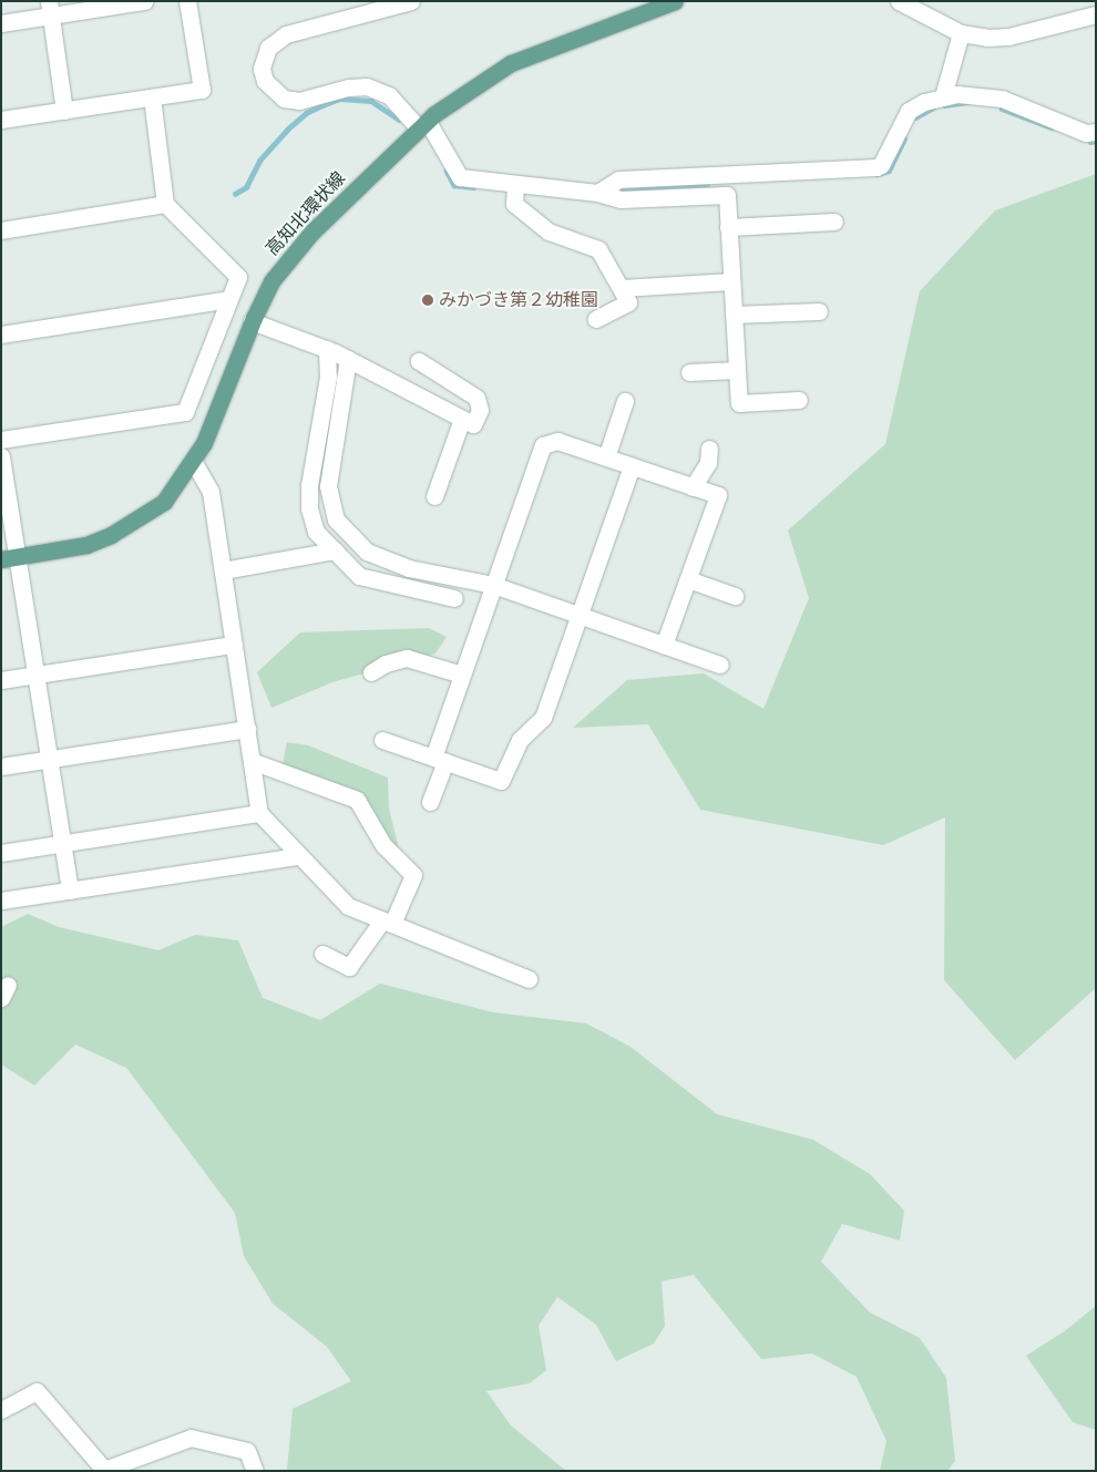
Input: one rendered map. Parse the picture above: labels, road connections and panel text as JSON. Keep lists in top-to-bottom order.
{
  "streets": {
    "main road": ["高知北環状線"]
  },
  "places": ["みかづき第２幼稚園"]
}
